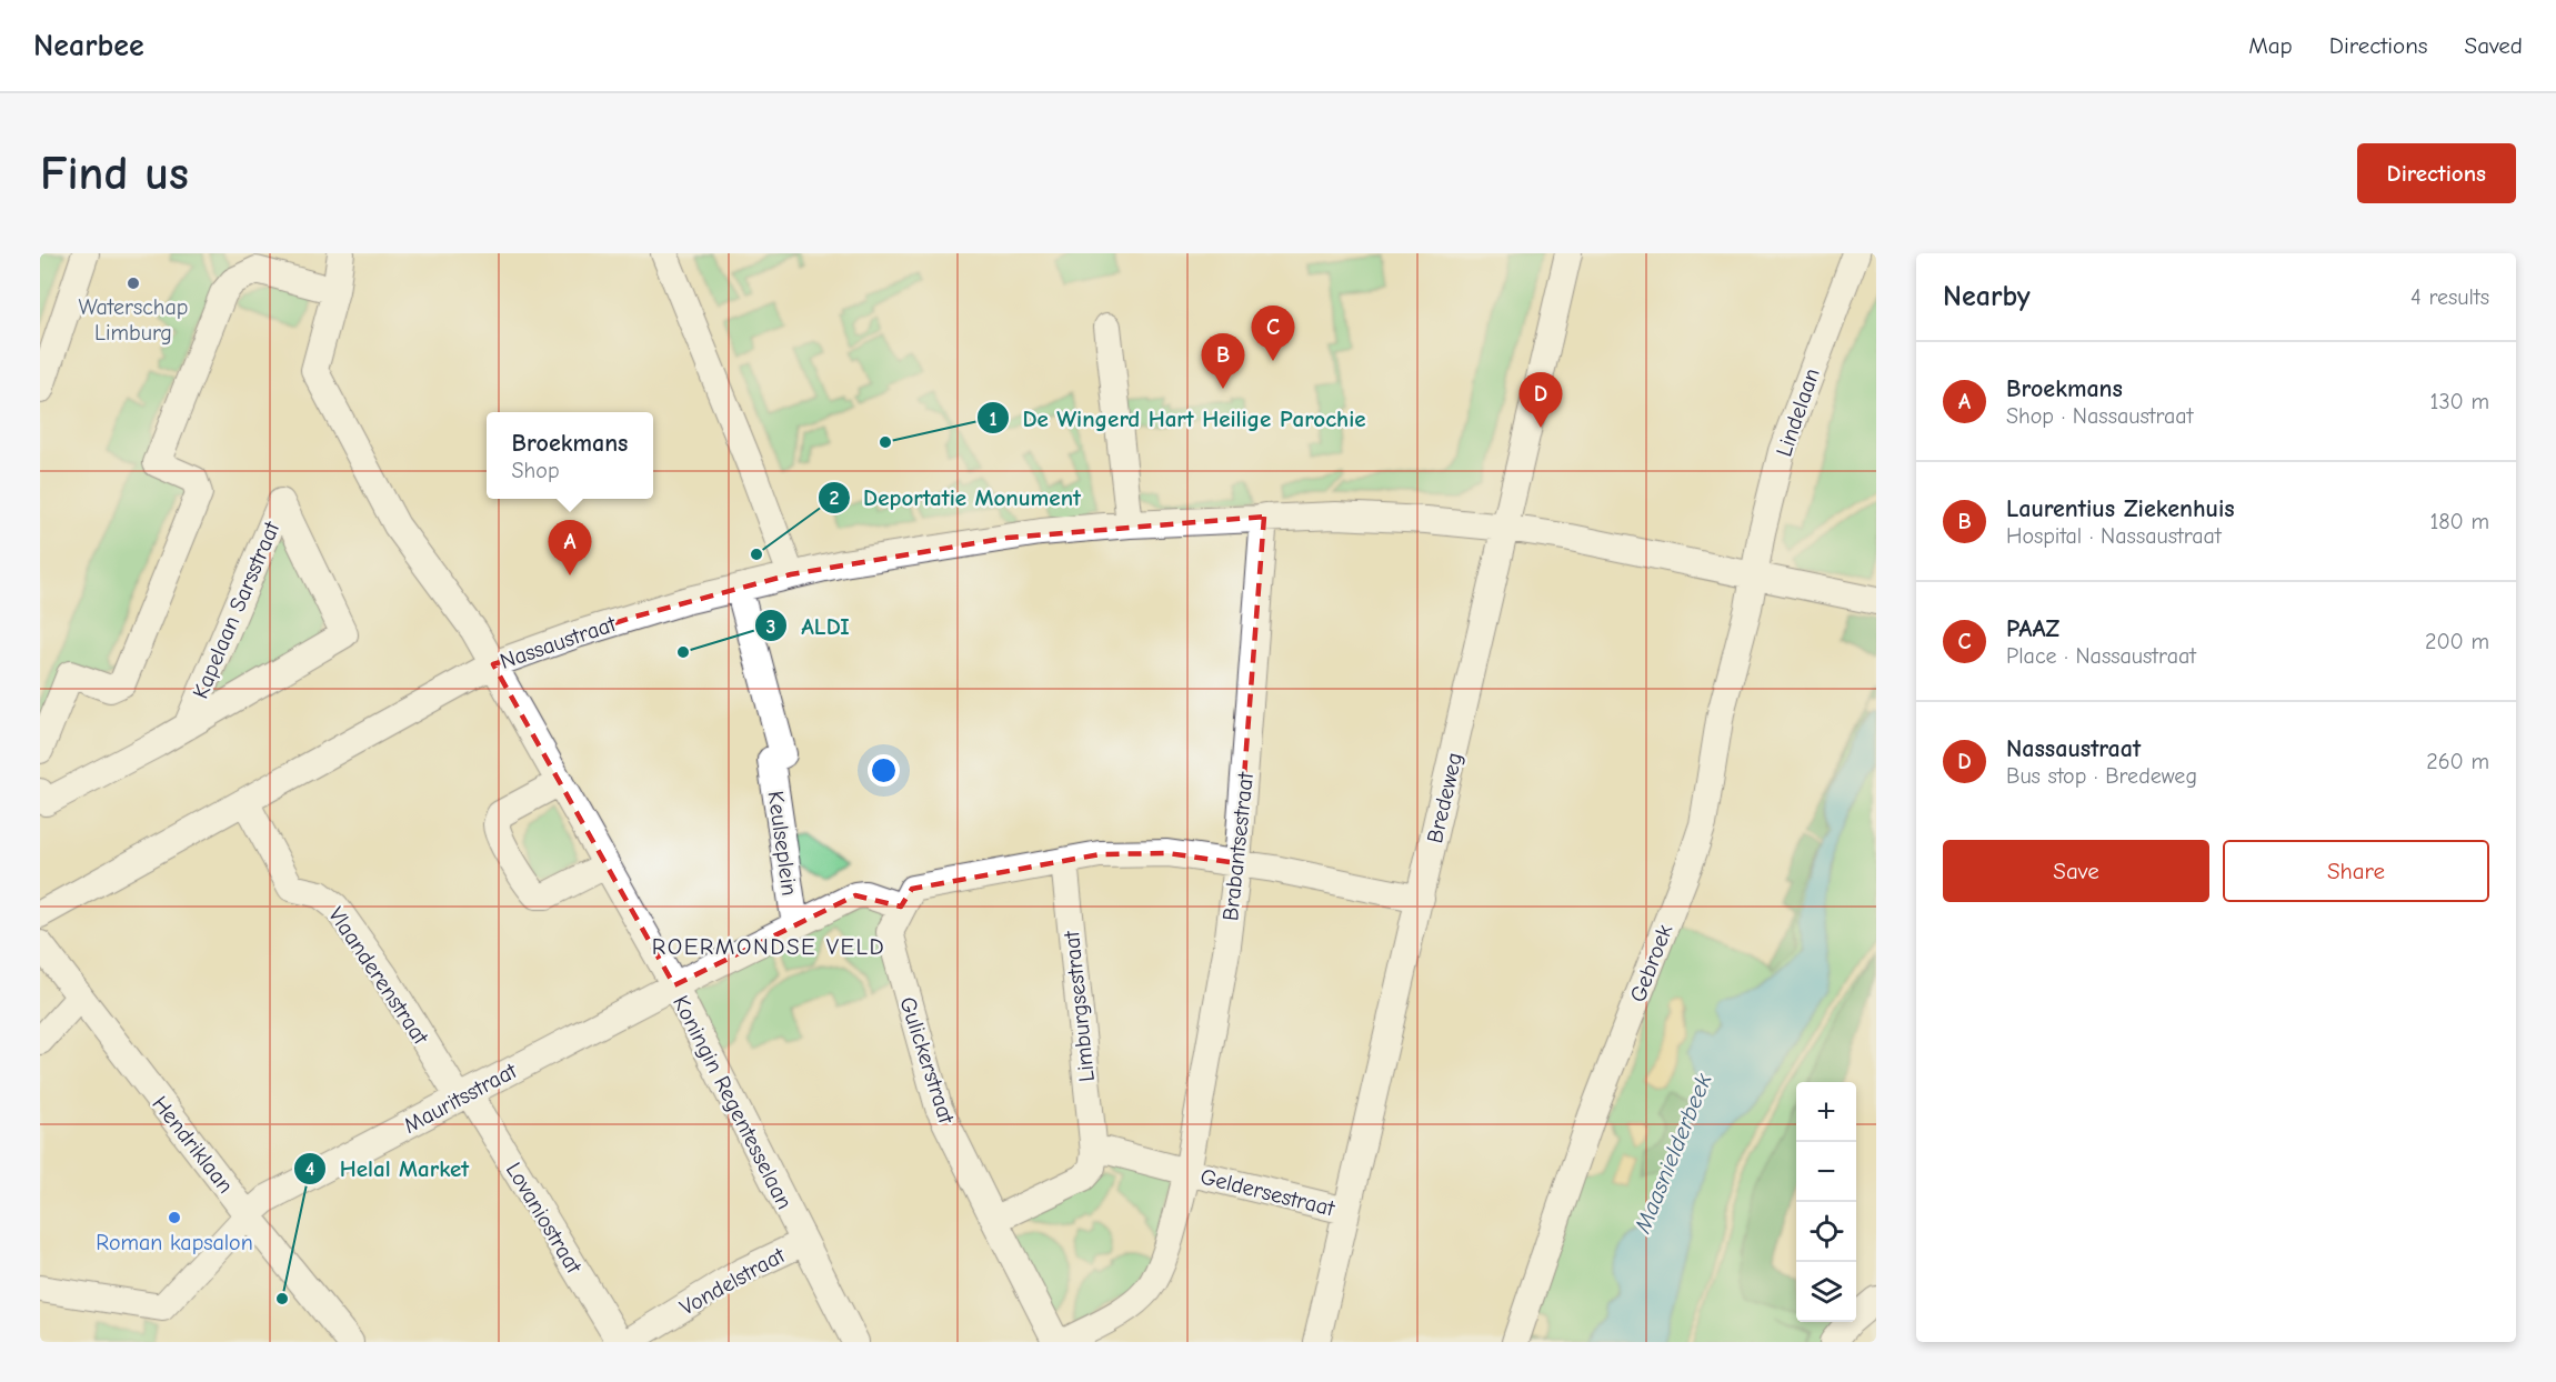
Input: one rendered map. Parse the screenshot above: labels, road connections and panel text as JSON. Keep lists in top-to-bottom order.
{
  "streets": {
    "street": [
      "Lindelaan",
      "Kapelaan Sarsstraat",
      "Nassaustraat",
      "Bredeweg",
      "Keulseplein",
      "Brabantsestraat",
      "Gebroek",
      "Vlaanderenstraat",
      "Limburgsestraat",
      "Gulickerstraat",
      "Mauritsstraat",
      "Koningin Regentesselaan",
      "Hendriklaan",
      "Geldersestraat",
      "Lovaniostraat",
      "Vondelstraat"
    ]
  },
  "crossings": [
    ["Lindelaan", "Nassaustraat"],
    ["Lindelaan", "Gebroek"],
    ["Nassaustraat", "Bredeweg"],
    ["Nassaustraat", "Keulseplein"],
    ["Nassaustraat", "Brabantsestraat"],
    ["Nassaustraat", "Gebroek"],
    ["Nassaustraat", "Vlaanderenstraat"],
    ["Nassaustraat", "Koningin Regentesselaan"],
    ["Bredeweg", "Geldersestraat"],
    ["Keulseplein", "Gulickerstraat"],
    ["Keulseplein", "Mauritsstraat"],
    ["Keulseplein", "Koningin Regentesselaan"],
    ["Brabantsestraat", "Geldersestraat"],
    ["Vlaanderenstraat", "Mauritsstraat"],
    ["Vlaanderenstraat", "Lovaniostraat"],
    ["Limburgsestraat", "Geldersestraat"],
    ["Mauritsstraat", "Koningin Regentesselaan"],
    ["Mauritsstraat", "Hendriklaan"],
    ["Mauritsstraat", "Lovaniostraat"],
    ["Koningin Regentesselaan", "Vondelstraat"]
  ],
  "districts": ["ROERMONDSE VELD"],
  "water": ["Maasnielderbeek"],
  "places": [
    "Waterschap Limburg",
    "De Wingerd Hart Heilige Parochie",
    "Deportatie Monument",
    "ALDI",
    "Roman kapsalon",
    "Helal Market"
  ],
  "page": {
    "header": "Nearbee",
    "nav": ["Map", "Directions", "Saved"],
    "buttons": [
      "Directions",
      ["Save", "Share"]
    ],
    "title": "Find us",
    "heading": ["Nearby", "4 results"],
    "pins": [
      "C",
      "B",
      "D",
      "A"
    ],
    "list": [
      {
        "mark": "A",
        "name": "Broekmans",
        "note": "Shop · Nassaustraat",
        "value": "130 m"
      },
      {
        "mark": "B",
        "name": "Laurentius Ziekenhuis",
        "note": "Hospital · Nassaustraat",
        "value": "180 m"
      },
      {
        "mark": "C",
        "name": "PAAZ",
        "note": "Place · Nassaustraat",
        "value": "200 m"
      },
      {
        "mark": "D",
        "name": "Nassaustraat",
        "note": "Bus stop · Bredeweg",
        "value": "260 m"
      }
    ],
    "popup": ["Broekmans", "Shop"],
    "map_buttons": ["+", "−"]
  }
}
